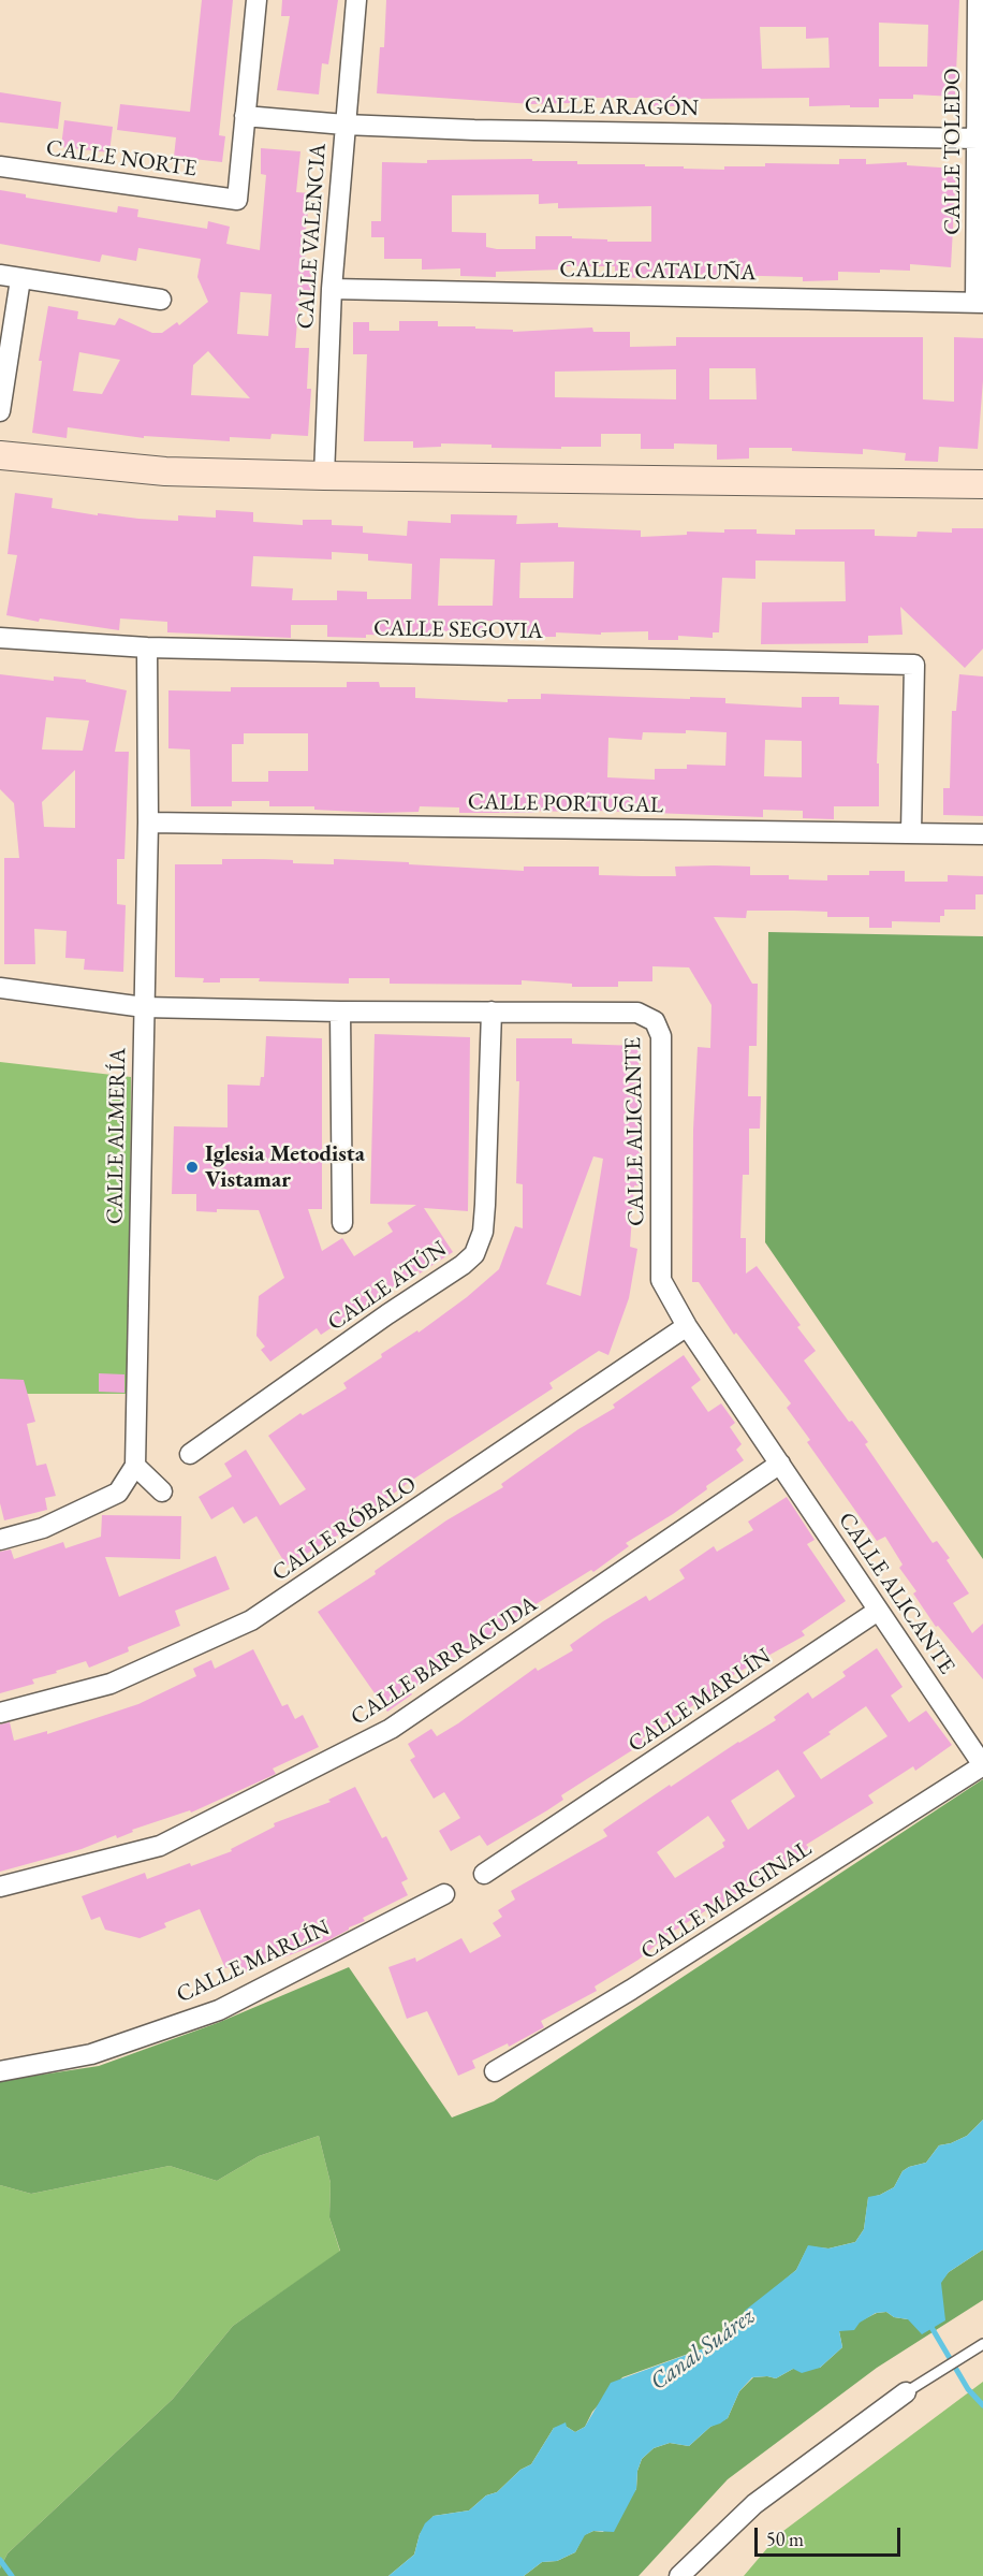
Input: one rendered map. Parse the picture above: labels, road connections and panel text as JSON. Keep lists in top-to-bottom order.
{
  "streets": {
    "street": [
      "CALLE ARAGÓN",
      "CALLE TOLEDO",
      "CALLE NORTE",
      "CALLE VALENCIA",
      "CALLE CATALUÑA",
      "CALLE SEGOVIA",
      "CALLE PORTUGAL",
      "CALLE ALICANTE",
      "CALLE ALMERÍA",
      "CALLE ATÚN",
      "CALLE RÓBALO",
      "CALLE BARRACUDA",
      "CALLE MARLÍN",
      "CALLE MARGINAL"
    ]
  },
  "crossings": [
    ["CALLE ARAGÓN", "CALLE TOLEDO"],
    ["CALLE ARAGÓN", "CALLE NORTE"],
    ["CALLE ARAGÓN", "CALLE VALENCIA"],
    ["CALLE TOLEDO", "CALLE CATALUÑA"],
    ["CALLE VALENCIA", "CALLE CATALUÑA"],
    ["CALLE SEGOVIA", "CALLE PORTUGAL"],
    ["CALLE SEGOVIA", "CALLE ALMERÍA"],
    ["CALLE PORTUGAL", "CALLE ALMERÍA"],
    ["CALLE ALICANTE", "CALLE ALMERÍA"],
    ["CALLE ALICANTE", "CALLE ATÚN"],
    ["CALLE ALICANTE", "CALLE RÓBALO"],
    ["CALLE ALICANTE", "CALLE BARRACUDA"],
    ["CALLE ALICANTE", "CALLE MARLÍN"],
    ["CALLE ALICANTE", "CALLE MARGINAL"]
  ],
  "water": ["Canal Suárez"],
  "places": ["Iglesia Metodista Vistamar"],
  "scale_bar": "50 m"
}
